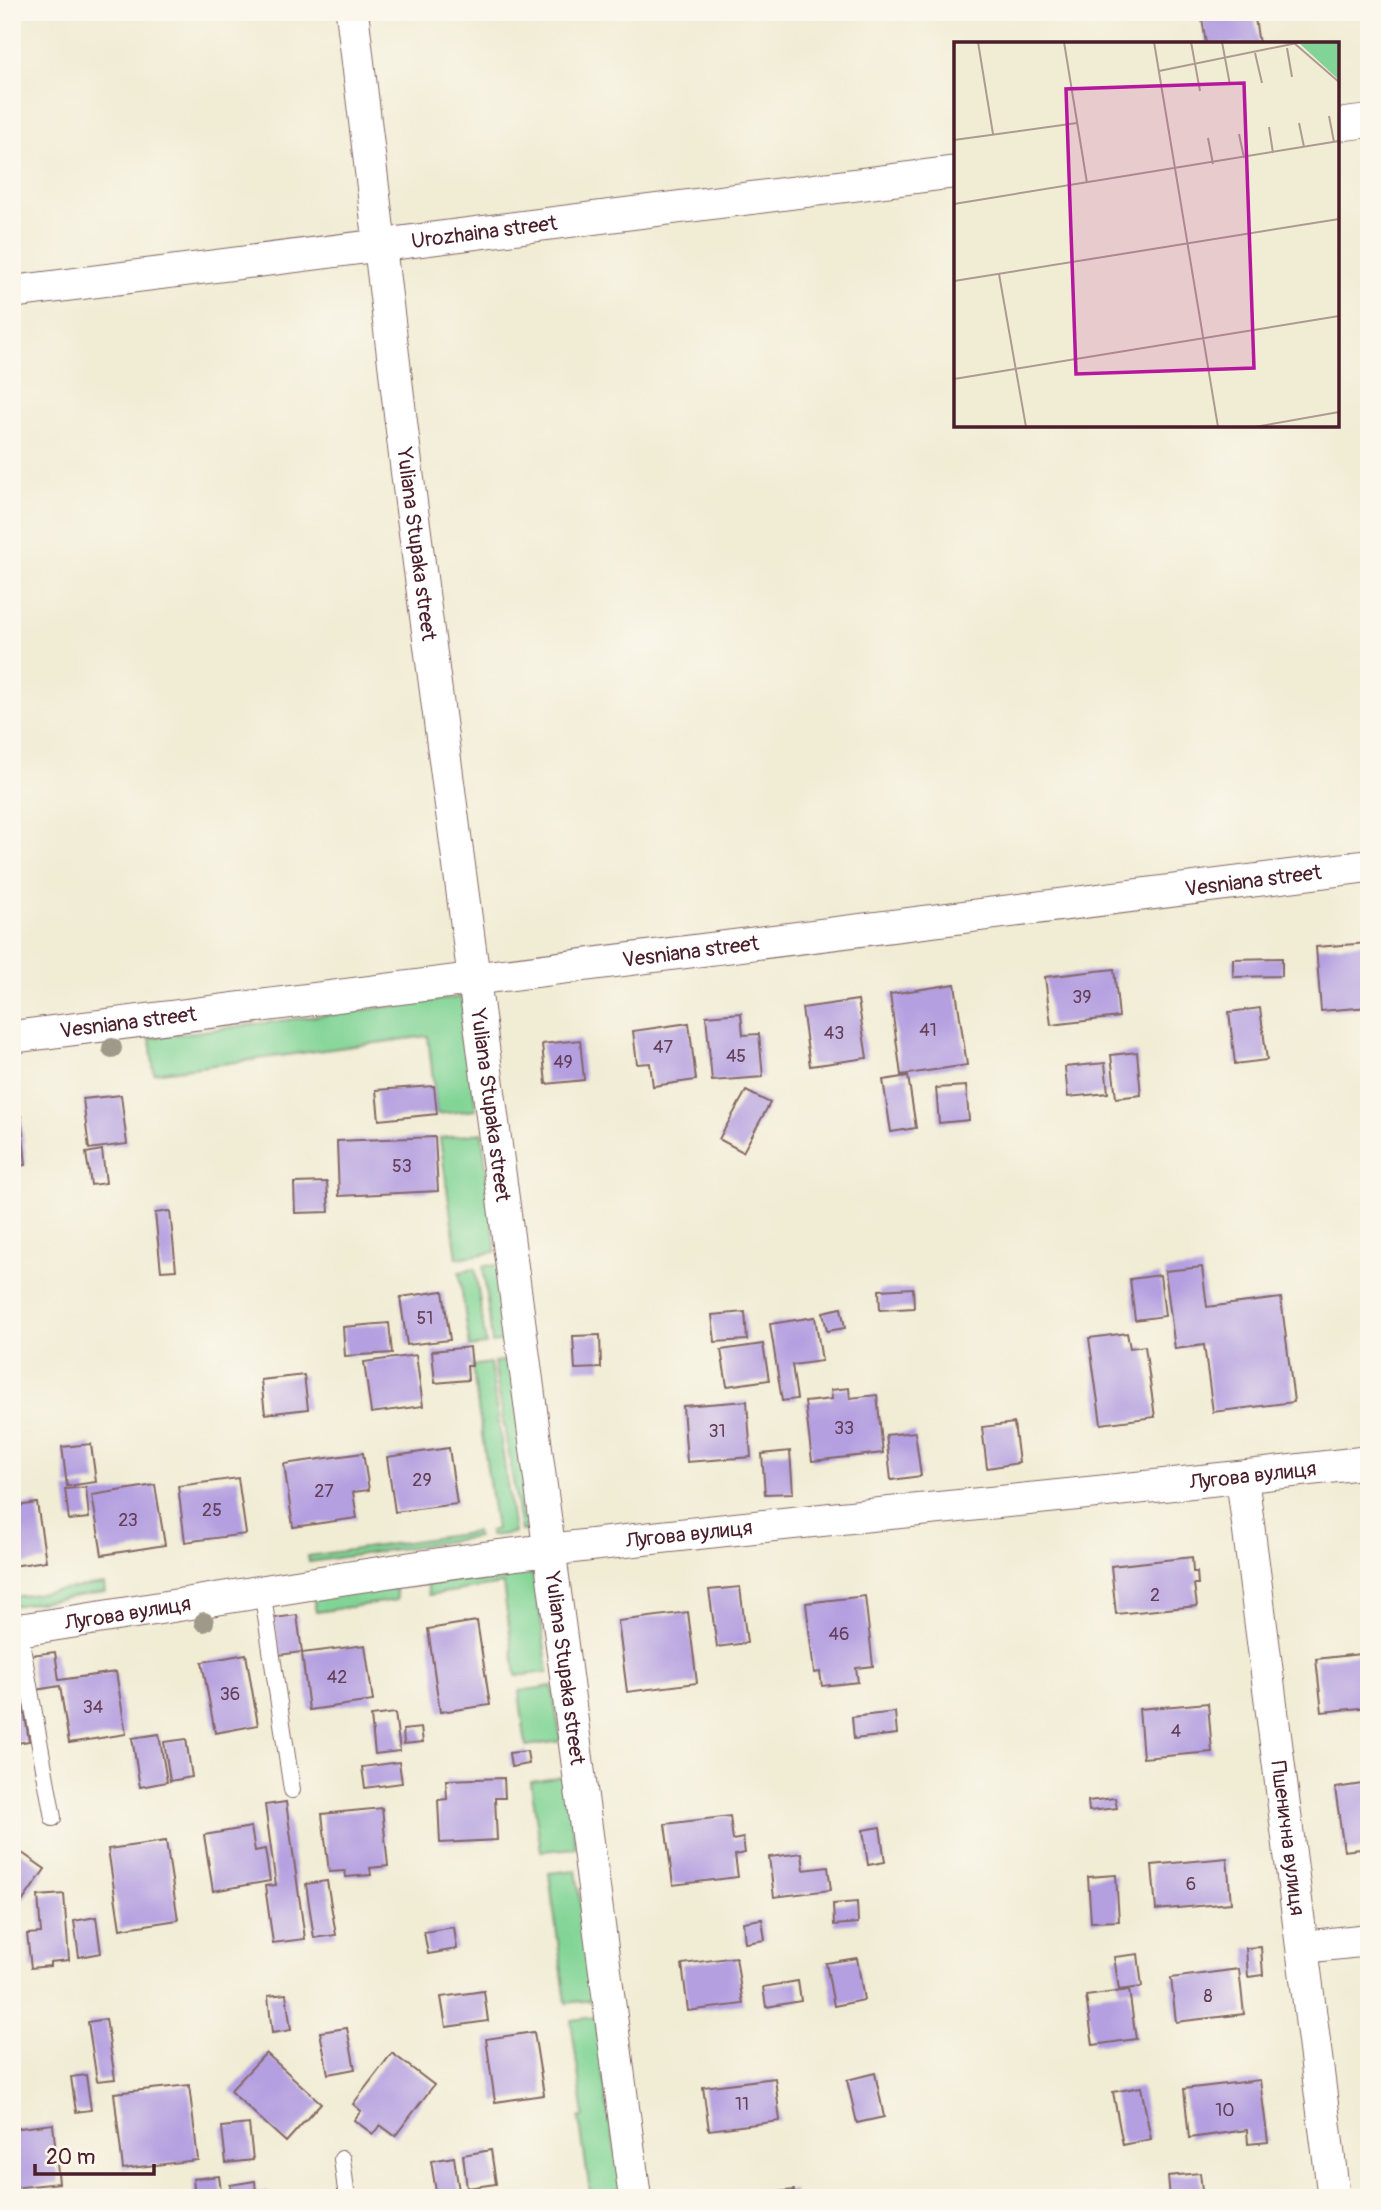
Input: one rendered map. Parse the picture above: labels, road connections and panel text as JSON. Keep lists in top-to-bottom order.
{
  "streets": {
    "street": [
      "Urozhaina street",
      "Yuliana Stupaka street",
      "Vesniana street",
      "Лугова вулиця",
      "Пшенична вулиця"
    ]
  },
  "crossings": [
    ["Urozhaina street", "Yuliana Stupaka street"],
    ["Yuliana Stupaka street", "Vesniana street"],
    ["Yuliana Stupaka street", "Лугова вулиця"],
    ["Лугова вулиця", "Пшенична вулиця"]
  ],
  "house_numbers": [
    "39",
    "41",
    "43",
    "47",
    "45",
    "49",
    "53",
    "51",
    "33",
    "31",
    "29",
    "27",
    "25",
    "23",
    "2",
    "46",
    "42",
    "36",
    "34",
    "4",
    "6",
    "8",
    "11",
    "10"
  ],
  "scale_bar": "20 m"
}
